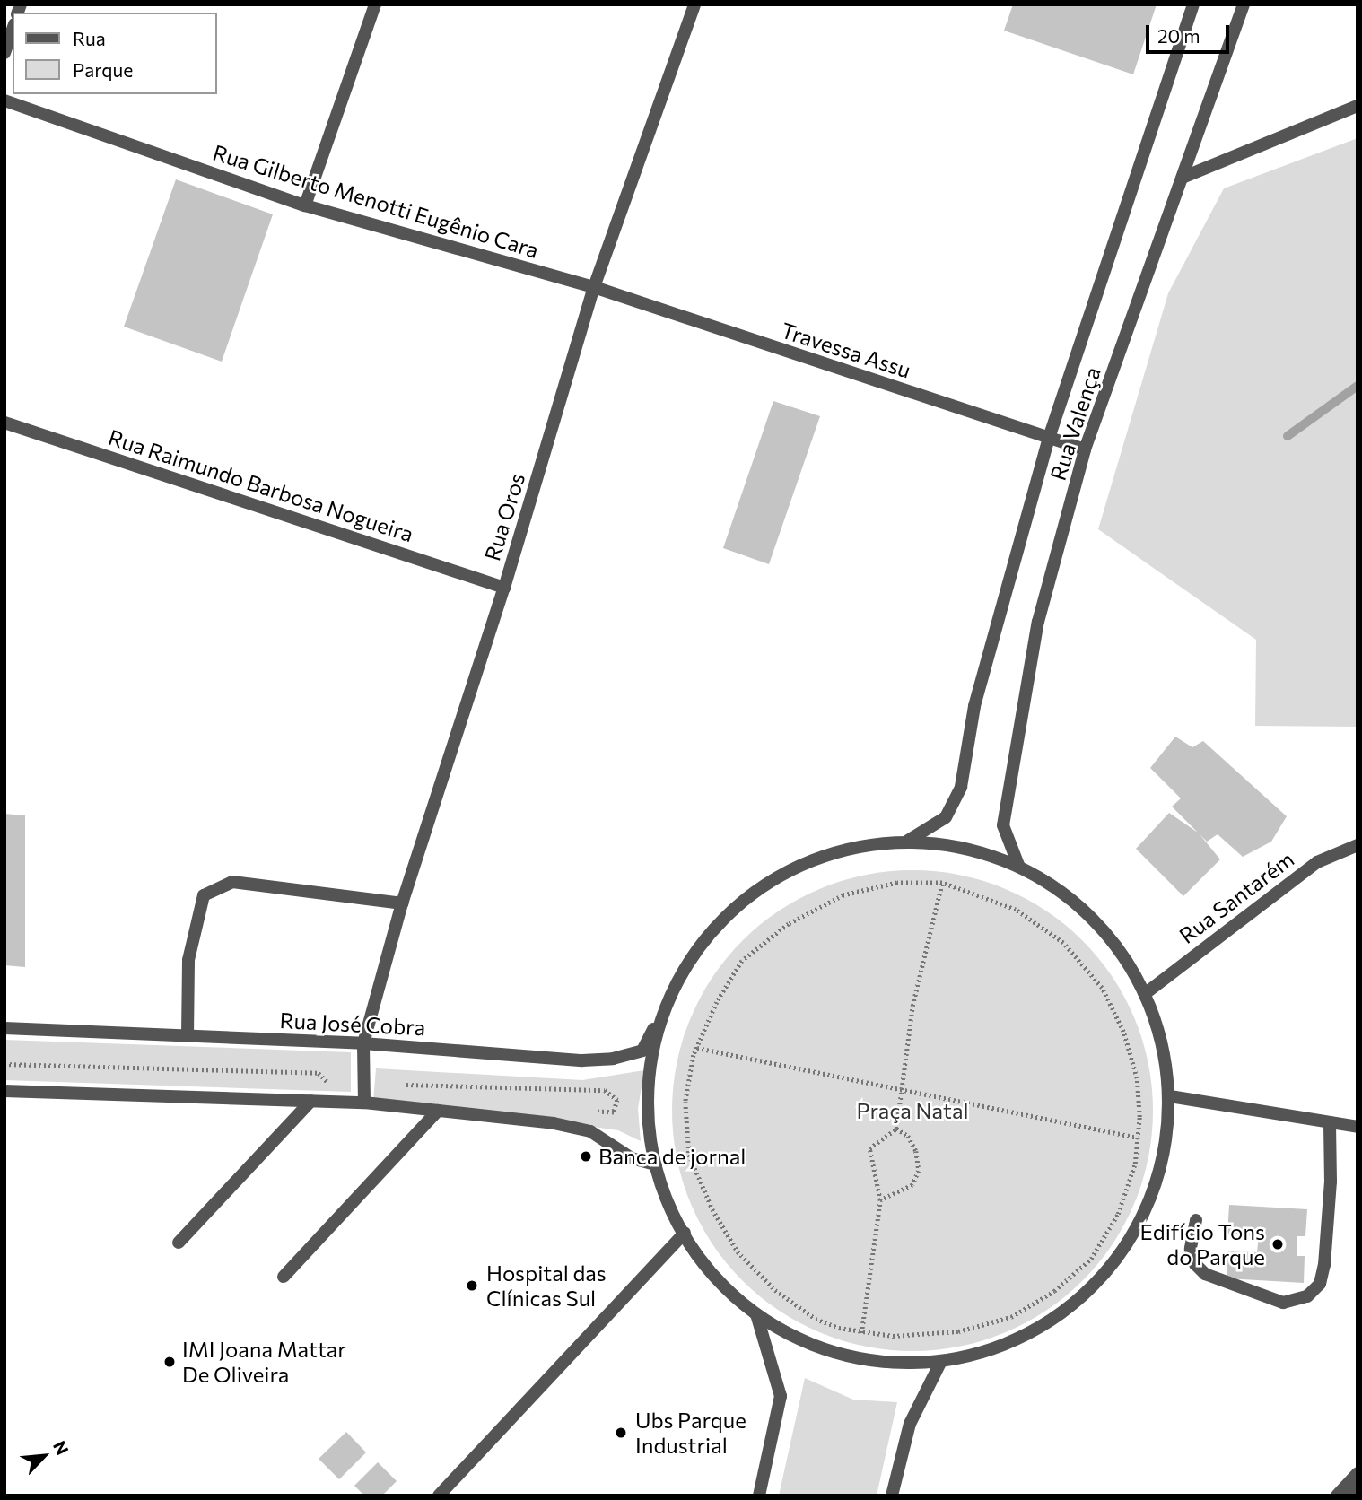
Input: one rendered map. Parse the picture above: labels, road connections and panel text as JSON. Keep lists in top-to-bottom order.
{
  "streets": {
    "street": [
      "Rua Gilberto Menotti Eugênio Cara",
      "Travessa Assu",
      "Rua Valença",
      "Rua Raimundo Barbosa Nogueira",
      "Rua Oros",
      "Rua Santarém",
      "Rua José Cobra"
    ]
  },
  "crossings": [
    ["Rua Gilberto Menotti Eugênio Cara", "Travessa Assu"],
    ["Rua Gilberto Menotti Eugênio Cara", "Rua Oros"],
    ["Travessa Assu", "Rua Valença"],
    ["Travessa Assu", "Rua Oros"],
    ["Rua Raimundo Barbosa Nogueira", "Rua Oros"],
    ["Rua Oros", "Rua José Cobra"]
  ],
  "parks": ["Praça Natal"],
  "places": [
    "Banca de jornal",
    "Edifício Tons do Parque",
    "Hospital das Clínicas Sul",
    "IMI Joana Mattar De Oliveira",
    "Ubs Parque Industrial"
  ],
  "legend": ["Rua", "Parque"],
  "scale_bar": "20 m",
  "north": "top right"
}
